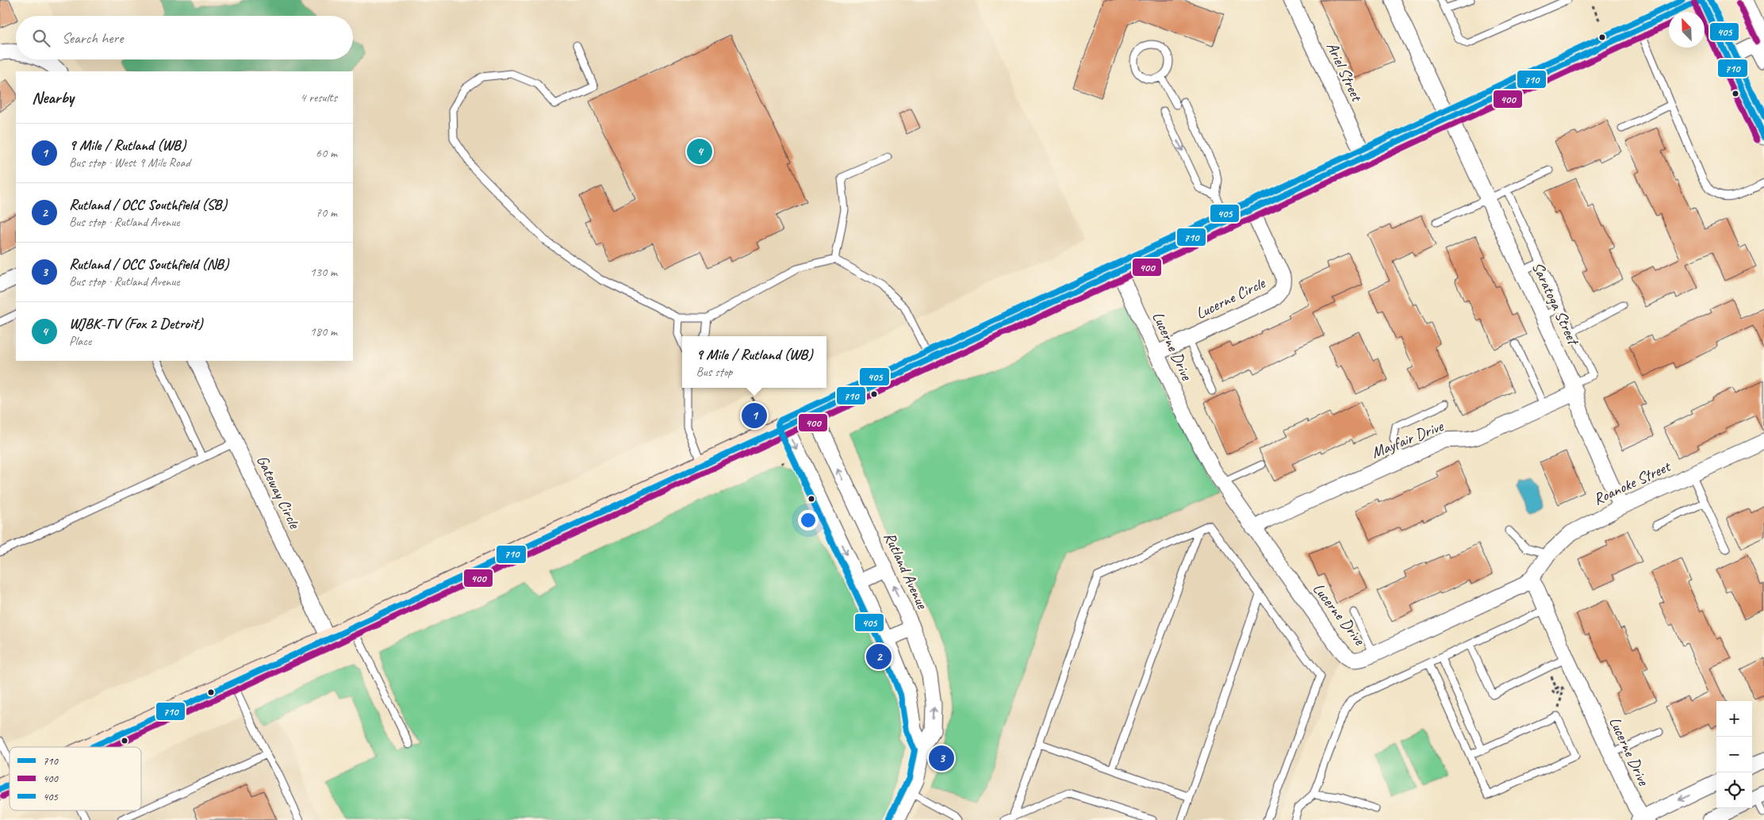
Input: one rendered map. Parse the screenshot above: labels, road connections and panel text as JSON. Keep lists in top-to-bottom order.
{
  "streets": {
    "street": [
      "Ariel Street",
      "Lucerne Circle",
      "Saratoga Street",
      "Lucerne Drive",
      "Mayfair Drive",
      "Roanoke Street",
      "Gateway Circle",
      "Rutland Avenue"
    ]
  },
  "crossings": [
    ["Lucerne Circle", "Lucerne Drive"],
    ["Saratoga Street", "Mayfair Drive"],
    ["Saratoga Street", "Roanoke Street"],
    ["Lucerne Drive", "Mayfair Drive"],
    ["Lucerne Drive", "Roanoke Street"]
  ],
  "lines": ["transit line 710", "transit line 405", "transit line 400"],
  "legend": ["710", "400", "405"],
  "north": "top left",
  "page": {
    "search": "Search here",
    "heading": ["Nearby", "4 results"],
    "list": [
      {
        "mark": "1",
        "name": "9 Mile / Rutland (WB)",
        "note": "Bus stop · West 9 Mile Road",
        "value": "60 m"
      },
      {
        "mark": "2",
        "name": "Rutland / OCC Southfield (SB)",
        "note": "Bus stop · Rutland Avenue",
        "value": "70 m"
      },
      {
        "mark": "3",
        "name": "Rutland / OCC Southfield (NB)",
        "note": "Bus stop · Rutland Avenue",
        "value": "130 m"
      },
      {
        "mark": "4",
        "name": "WJBK-TV (Fox 2 Detroit)",
        "note": "Place",
        "value": "180 m"
      }
    ],
    "pins": [
      "4",
      "1",
      "2",
      "3"
    ],
    "popup": ["9 Mile / Rutland (WB)", "Bus stop"],
    "map_buttons": ["+", "−"]
  }
}
